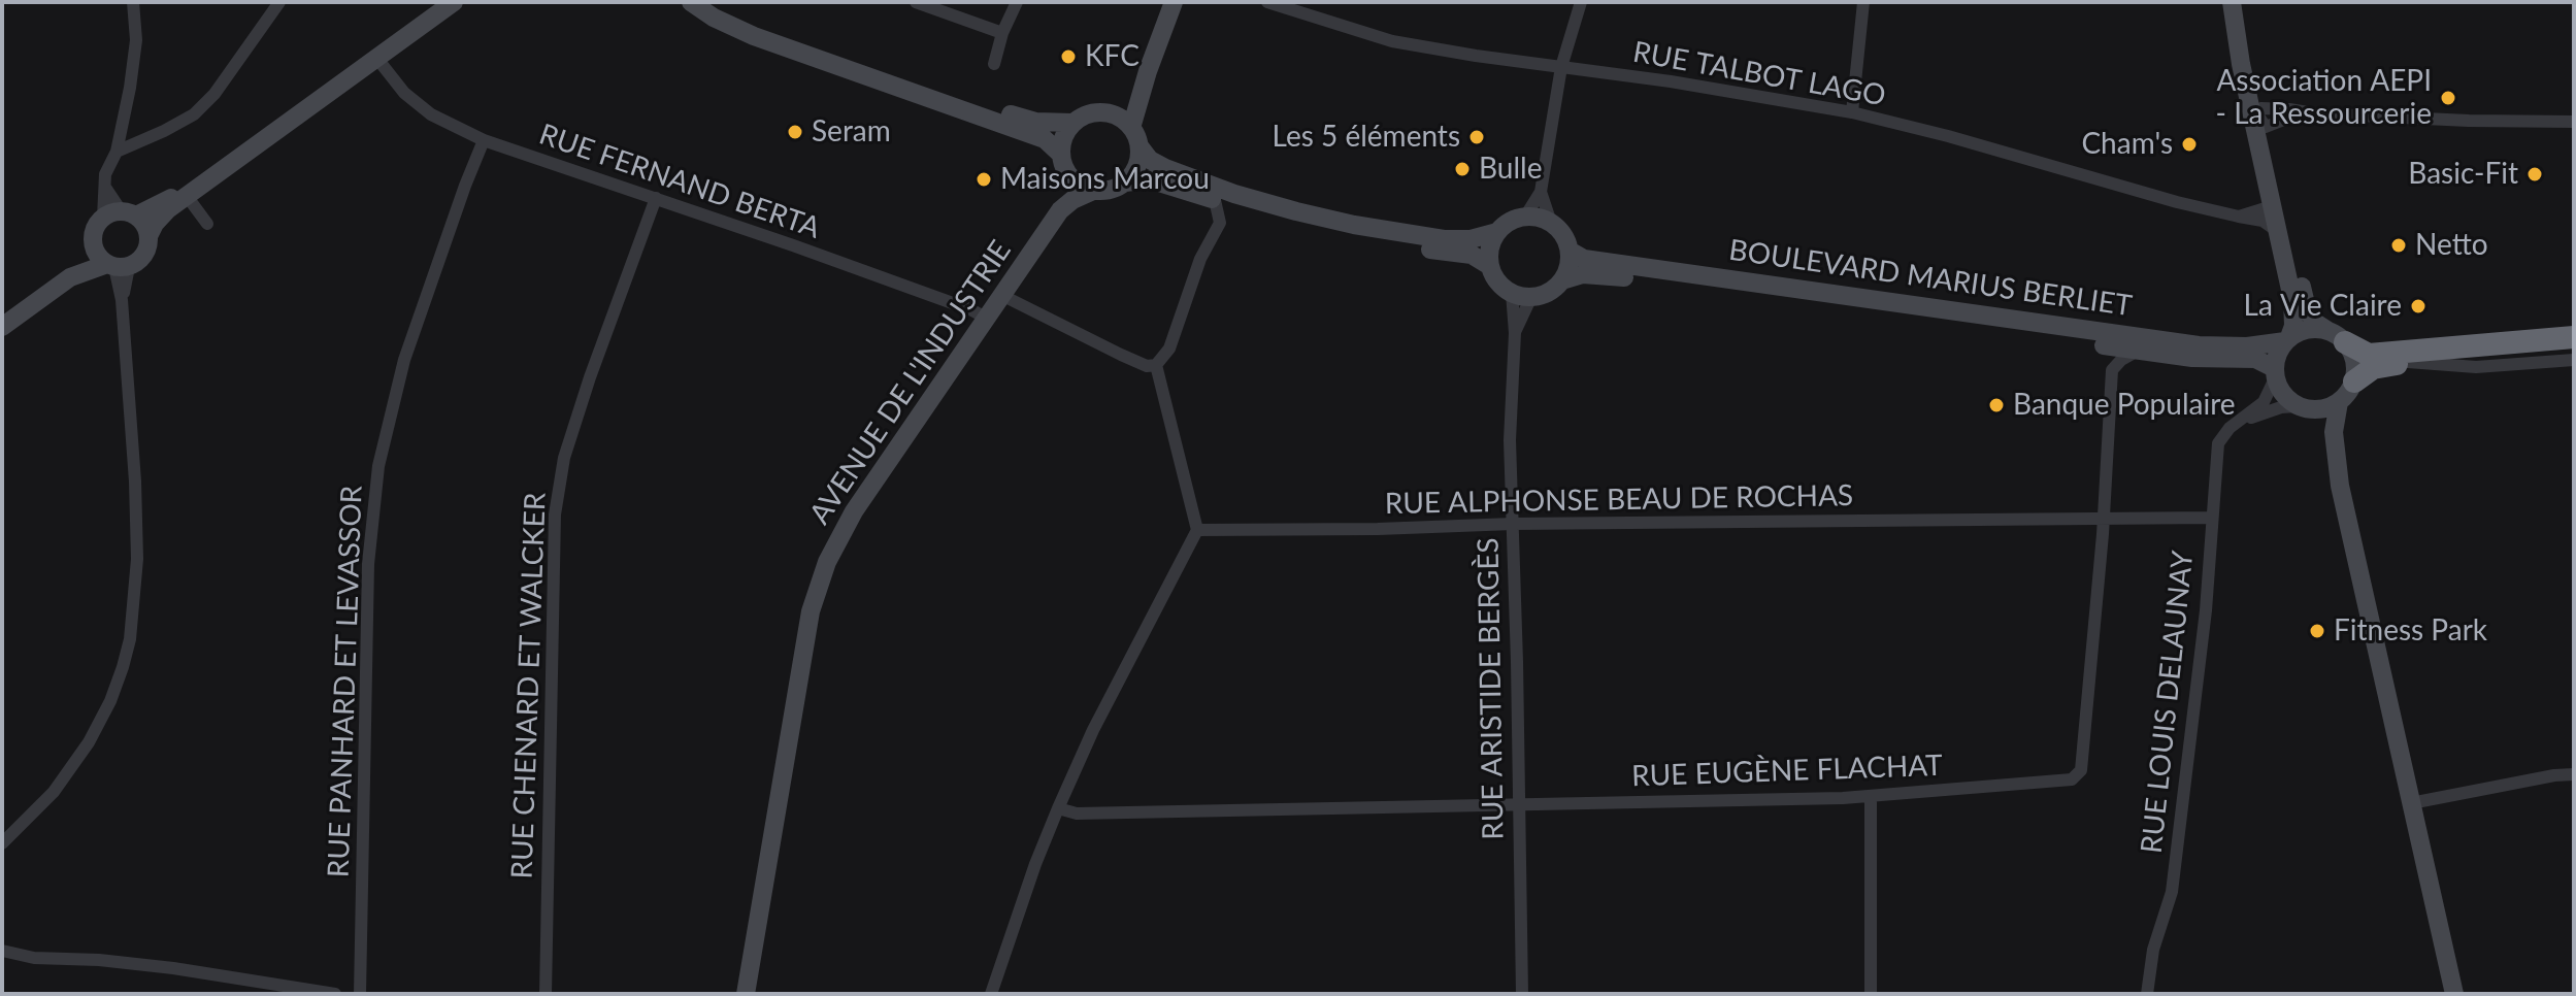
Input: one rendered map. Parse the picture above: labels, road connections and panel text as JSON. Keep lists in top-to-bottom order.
{
  "streets": {
    "main road": ["BOULEVARD MARIUS BERLIET", "AVENUE DE L'INDUSTRIE"],
    "street": [
      "RUE TALBOT LAGO",
      "RUE FERNAND BERTA",
      "RUE ALPHONSE BEAU DE ROCHAS",
      "RUE PANHARD ET LEVASSOR",
      "RUE CHENARD ET WALCKER",
      "RUE ARISTIDE BERGÈS",
      "RUE LOUIS DELAUNAY",
      "RUE EUGÈNE FLACHAT"
    ]
  },
  "crossings": [
    ["RUE FERNAND BERTA", "AVENUE DE L'INDUSTRIE"],
    ["RUE FERNAND BERTA", "RUE PANHARD ET LEVASSOR"],
    ["RUE FERNAND BERTA", "RUE CHENARD ET WALCKER"],
    ["BOULEVARD MARIUS BERLIET", "RUE ARISTIDE BERGÈS"],
    ["BOULEVARD MARIUS BERLIET", "RUE LOUIS DELAUNAY"],
    ["BOULEVARD MARIUS BERLIET", "RUE EUGÈNE FLACHAT"],
    ["RUE ALPHONSE BEAU DE ROCHAS", "RUE ARISTIDE BERGÈS"],
    ["RUE ALPHONSE BEAU DE ROCHAS", "RUE LOUIS DELAUNAY"],
    ["RUE ALPHONSE BEAU DE ROCHAS", "RUE EUGÈNE FLACHAT"],
    ["RUE ARISTIDE BERGÈS", "RUE EUGÈNE FLACHAT"]
  ],
  "places": [
    "KFC",
    "Association AEPI - La Ressourcerie",
    "Seram",
    "Les 5 éléments",
    "Cham's",
    "Bulle",
    "Basic-Fit",
    "Maisons Marcou",
    "Netto",
    "La Vie Claire",
    "Banque Populaire",
    "Fitness Park"
  ]
}
